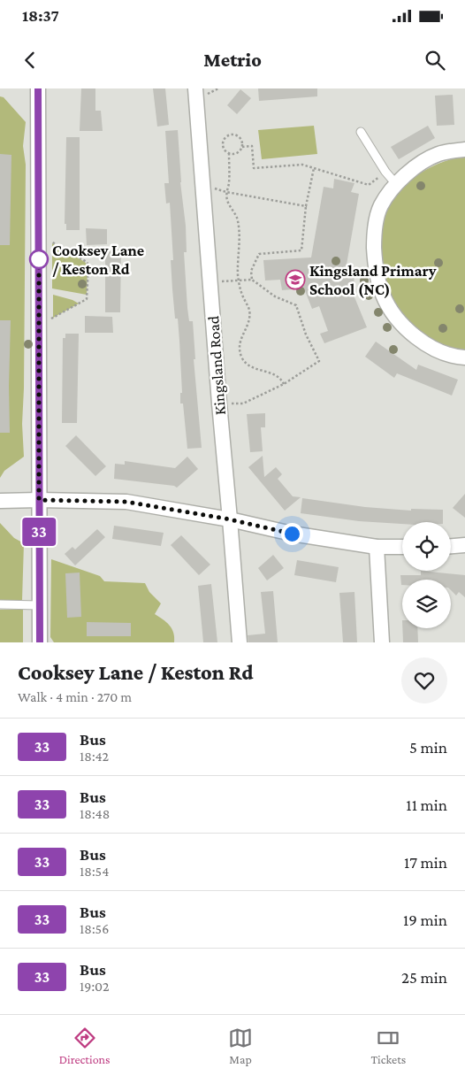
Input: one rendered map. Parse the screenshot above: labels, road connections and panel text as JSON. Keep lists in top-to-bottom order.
{
  "streets": {
    "street": ["Kingsland Road"]
  },
  "places": {
    "other": ["Cooksey Lane / Keston Rd"],
    "school or university": ["Kingsland Primary School (NC)"]
  },
  "lines": ["bus line 33"],
  "page": {
    "status": "18:37",
    "header": "Metrio",
    "on_map": "33",
    "heading": ["Cooksey Lane / Keston Rd", "Walk · 4 min · 270 m"],
    "list": [
      {
        "mark": "33",
        "name": "Bus",
        "note": "18:42",
        "value": "5 min"
      },
      {
        "mark": "33",
        "name": "Bus",
        "note": "18:48",
        "value": "11 min"
      },
      {
        "mark": "33",
        "name": "Bus",
        "note": "18:54",
        "value": "17 min"
      },
      {
        "mark": "33",
        "name": "Bus",
        "note": "18:56",
        "value": "19 min"
      },
      {
        "mark": "33",
        "name": "Bus",
        "note": "19:02",
        "value": "25 min"
      }
    ],
    "tabs": ["Directions", "Map", "Tickets"]
  }
}
